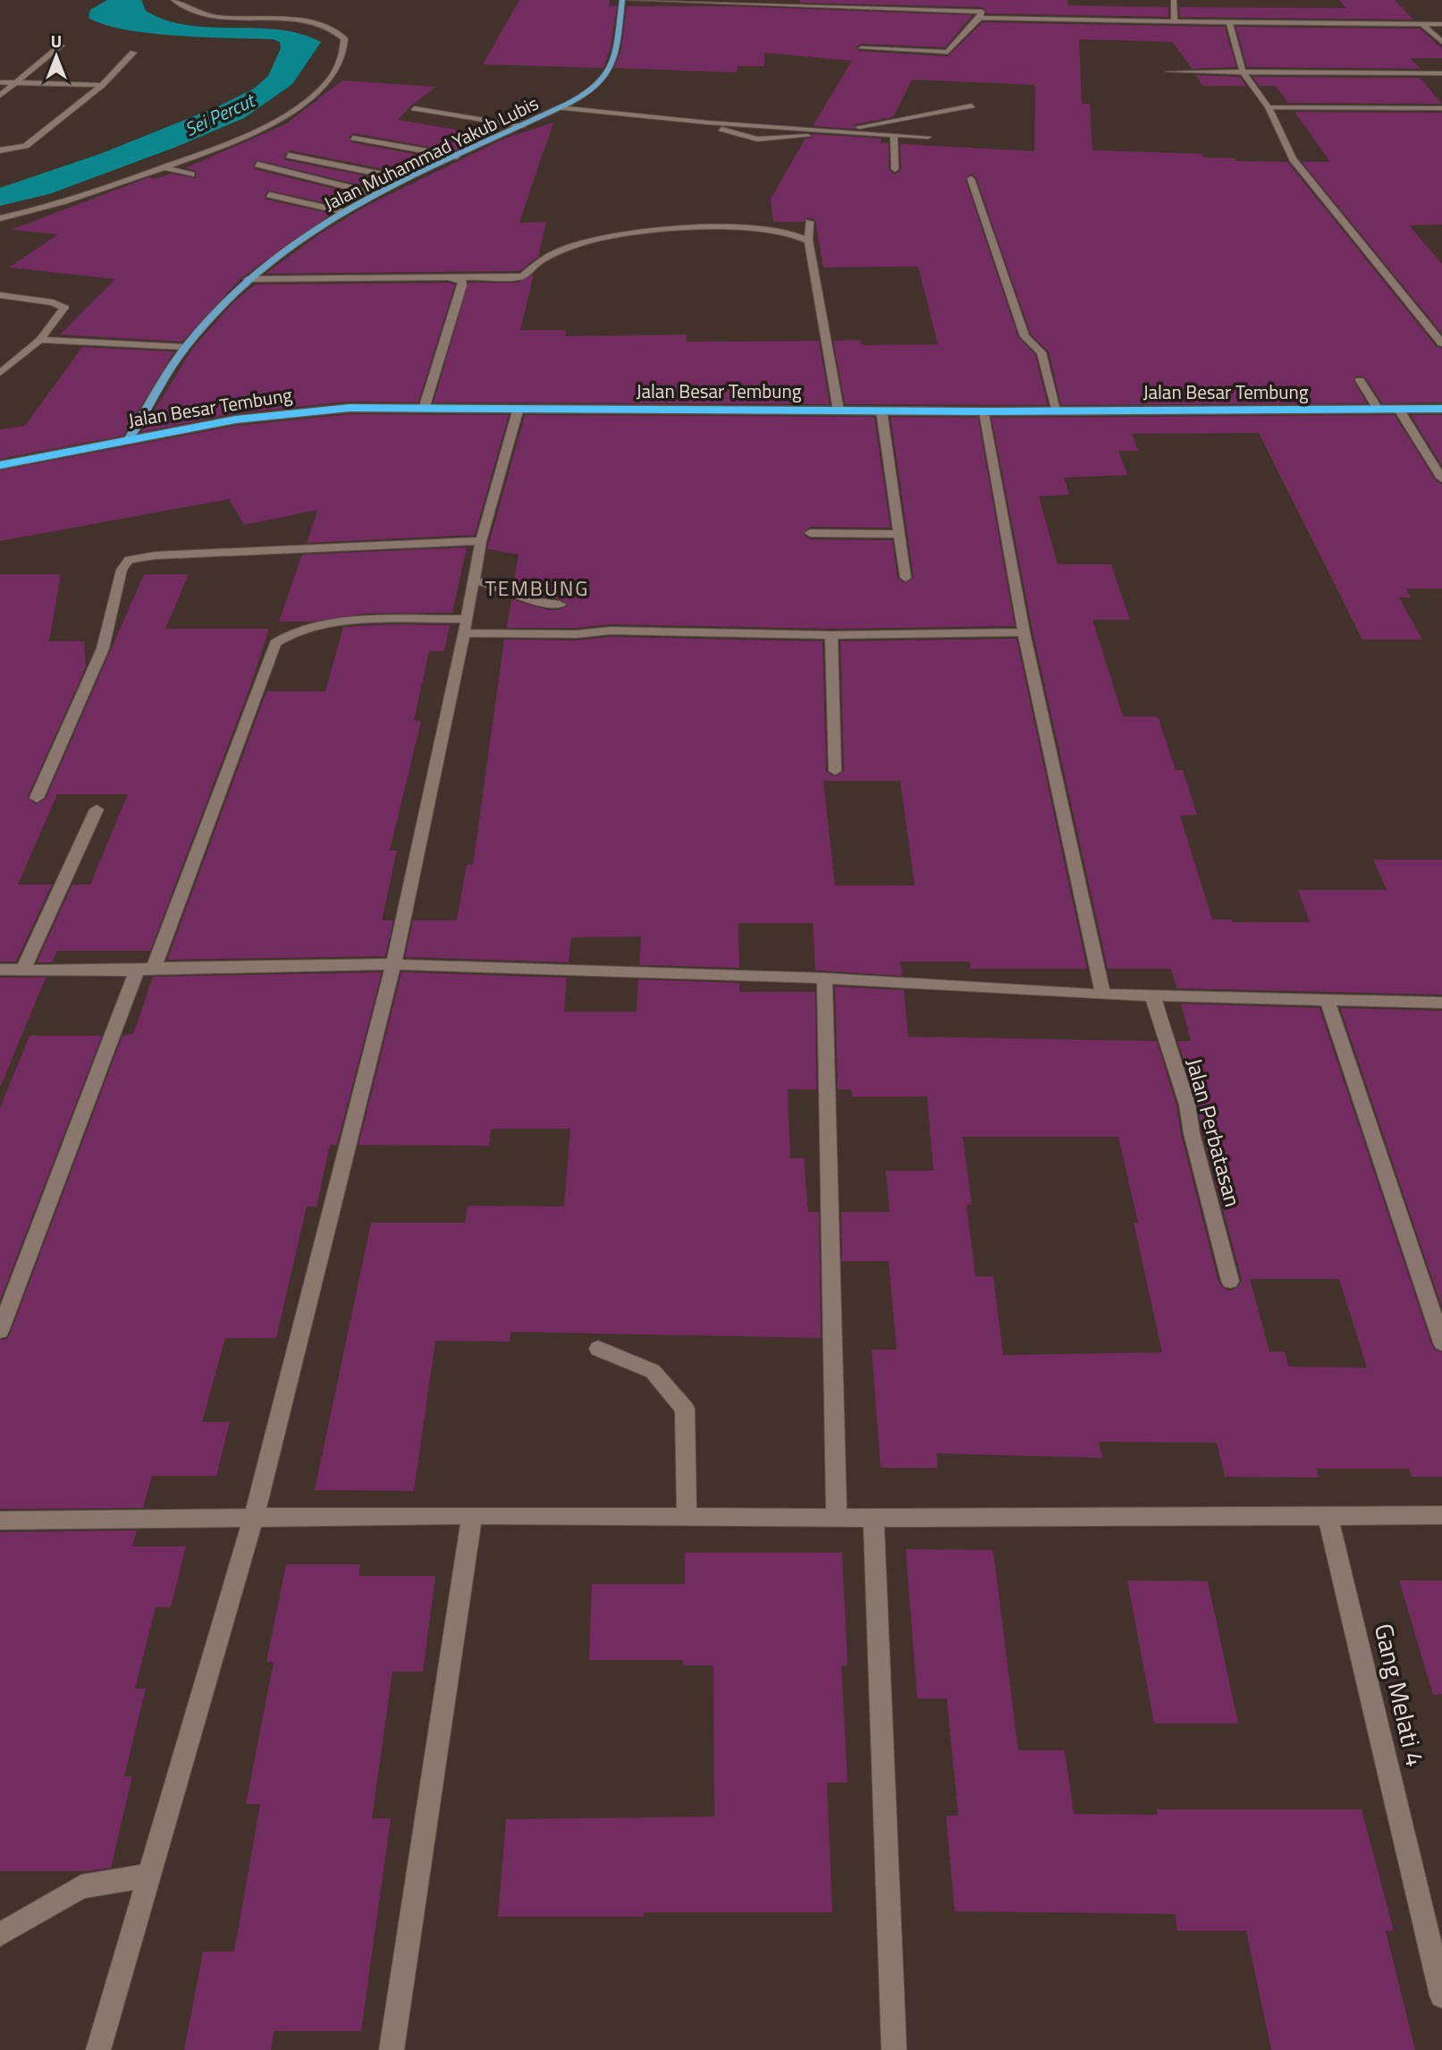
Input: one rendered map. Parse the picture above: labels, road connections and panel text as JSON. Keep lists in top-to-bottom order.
{
  "streets": {
    "highway": ["Jalan Besar Tembung"],
    "main road": ["Jalan Muhammad Yakub Lubis"],
    "street": ["Jalan Perbatasan", "Gang Melati 4"]
  },
  "crossings": [
    ["Jalan Muhammad Yakub Lubis", "Jalan Besar Tembung"]
  ],
  "districts": ["TEMBUNG"],
  "water": ["Sei Percut"],
  "north": "top"
}
